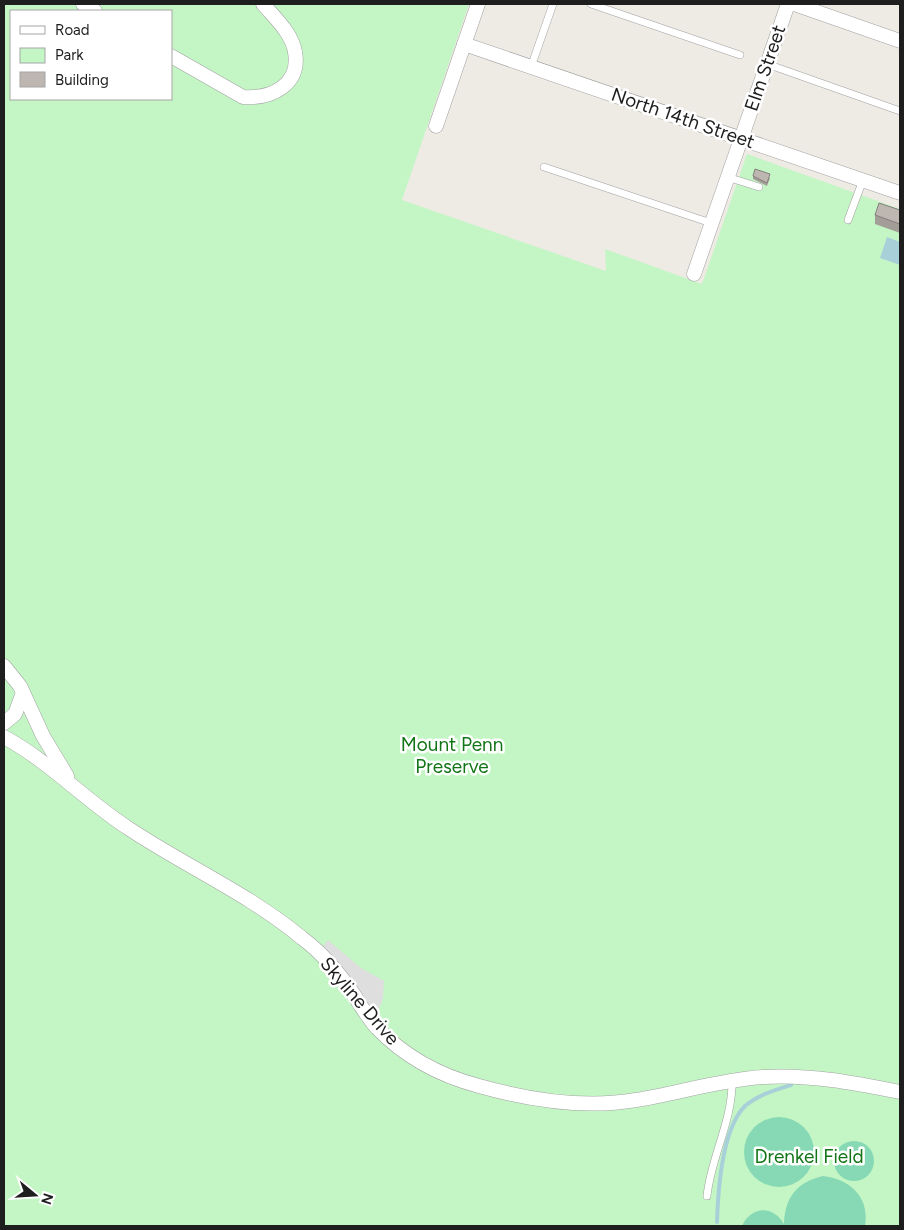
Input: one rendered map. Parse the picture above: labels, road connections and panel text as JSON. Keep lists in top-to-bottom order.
{
  "streets": {
    "street": ["Elm Street", "North 14th Street", "Skyline Drive"]
  },
  "crossings": [
    ["Elm Street", "North 14th Street"]
  ],
  "parks": ["Mount Penn Preserve", "Drenkel Field"],
  "legend": ["Road", "Park", "Building"],
  "north": "right"
}
